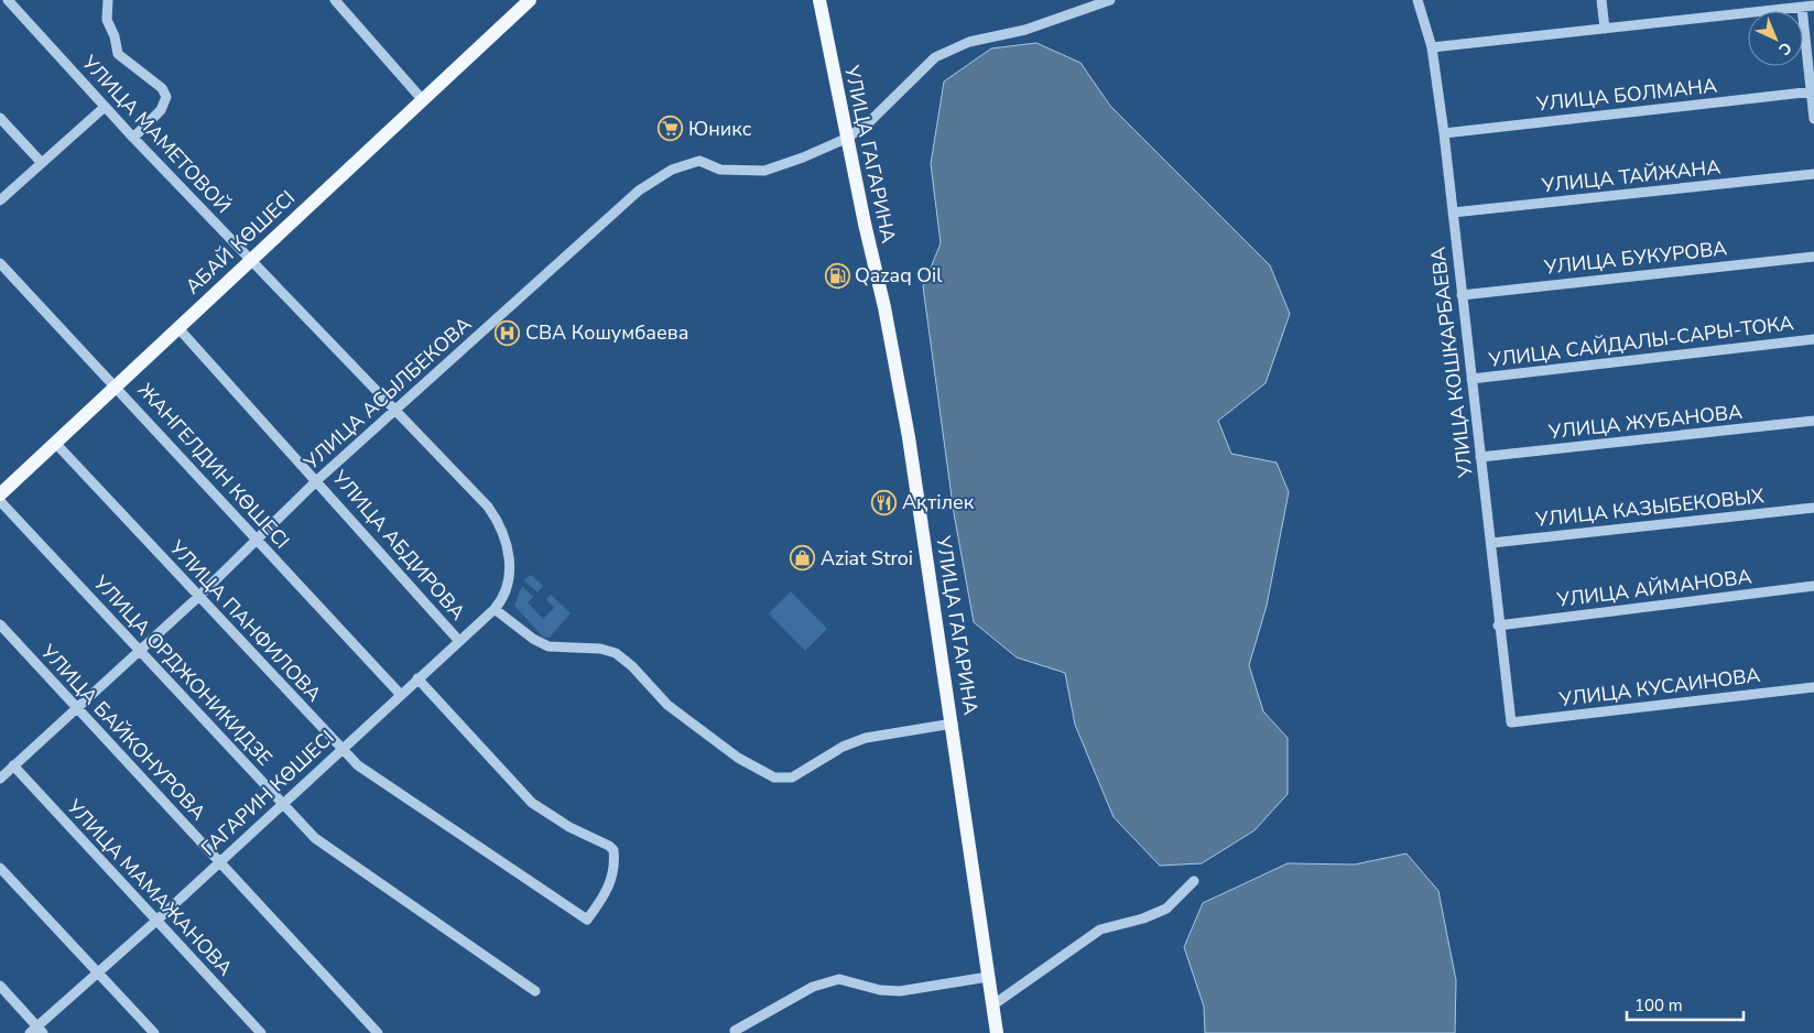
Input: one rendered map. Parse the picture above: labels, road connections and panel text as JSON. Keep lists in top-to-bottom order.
{
  "streets": {
    "main road": ["УЛИЦА ГАГАРИНА", "АБАЙ КӨШЕСІ"],
    "street": [
      "УЛИЦА БОЛМАНА",
      "УЛИЦА МАМЕТОВОЙ",
      "УЛИЦА ТАЙЖАНА",
      "УЛИЦА БУКУРОВА",
      "УЛИЦА САЙДАЛЫ-САРЫ-ТОКА",
      "УЛИЦА КОШКАРБАЕВА",
      "УЛИЦА АСЫЛБЕКОВА",
      "УЛИЦА ЖУБАНОВА",
      "ЖАНГЕЛДИН КӨШЕСІ",
      "УЛИЦА КАЗЫБЕКОВЫХ",
      "УЛИЦА АБДИРОВА",
      "УЛИЦА АЙМАНОВА",
      "УЛИЦА ПАНФИЛОВА",
      "УЛИЦА ОРДЖОНИКИДЗЕ",
      "УЛИЦА КУСАИНОВА",
      "УЛИЦА БАЙКОНУРОВА",
      "ГАГАРИН КӨШЕСІ",
      "УЛИЦА МАМАЖАНОВА"
    ]
  },
  "crossings": [
    ["УЛИЦА БОЛМАНА", "УЛИЦА КОШКАРБАЕВА"],
    ["УЛИЦА МАМЕТОВОЙ", "АБАЙ КӨШЕСІ"],
    ["УЛИЦА МАМЕТОВОЙ", "УЛИЦА АСЫЛБЕКОВА"],
    ["УЛИЦА МАМЕТОВОЙ", "ГАГАРИН КӨШЕСІ"],
    ["УЛИЦА ГАГАРИНА", "УЛИЦА АСЫЛБЕКОВА"],
    ["УЛИЦА ТАЙЖАНА", "УЛИЦА КОШКАРБАЕВА"],
    ["АБАЙ КӨШЕСІ", "ЖАНГЕЛДИН КӨШЕСІ"],
    ["АБАЙ КӨШЕСІ", "УЛИЦА АБДИРОВА"],
    ["АБАЙ КӨШЕСІ", "УЛИЦА ПАНФИЛОВА"],
    ["УЛИЦА БУКУРОВА", "УЛИЦА КОШКАРБАЕВА"],
    ["УЛИЦА САЙДАЛЫ-САРЫ-ТОКА", "УЛИЦА КОШКАРБАЕВА"],
    ["УЛИЦА КОШКАРБАЕВА", "УЛИЦА ЖУБАНОВА"],
    ["УЛИЦА КОШКАРБАЕВА", "УЛИЦА КАЗЫБЕКОВЫХ"],
    ["УЛИЦА КОШКАРБАЕВА", "УЛИЦА АЙМАНОВА"],
    ["УЛИЦА КОШКАРБАЕВА", "УЛИЦА КУСАИНОВА"],
    ["УЛИЦА АСЫЛБЕКОВА", "ЖАНГЕЛДИН КӨШЕСІ"],
    ["УЛИЦА АСЫЛБЕКОВА", "УЛИЦА АБДИРОВА"],
    ["УЛИЦА АСЫЛБЕКОВА", "УЛИЦА ПАНФИЛОВА"],
    ["УЛИЦА АСЫЛБЕКОВА", "УЛИЦА ОРДЖОНИКИДЗЕ"],
    ["УЛИЦА АСЫЛБЕКОВА", "УЛИЦА БАЙКОНУРОВА"],
    ["УЛИЦА АСЫЛБЕКОВА", "УЛИЦА МАМАЖАНОВА"],
    ["ЖАНГЕЛДИН КӨШЕСІ", "ГАГАРИН КӨШЕСІ"],
    ["УЛИЦА АБДИРОВА", "ГАГАРИН КӨШЕСІ"],
    ["УЛИЦА ПАНФИЛОВА", "ГАГАРИН КӨШЕСІ"],
    ["УЛИЦА ОРДЖОНИКИДЗЕ", "ГАГАРИН КӨШЕСІ"],
    ["УЛИЦА БАЙКОНУРОВА", "ГАГАРИН КӨШЕСІ"],
    ["ГАГАРИН КӨШЕСІ", "УЛИЦА МАМАЖАНОВА"]
  ],
  "places": {
    "supermarket": ["Юникс"],
    "fuel station": ["Qazaq Oil"],
    "hospital": ["СВА Кошумбаева"],
    "restaurant": ["Ақтілек"],
    "shop": ["Aziat Stroi"]
  },
  "scale_bar": "100 m",
  "north": "bottom right"
}
